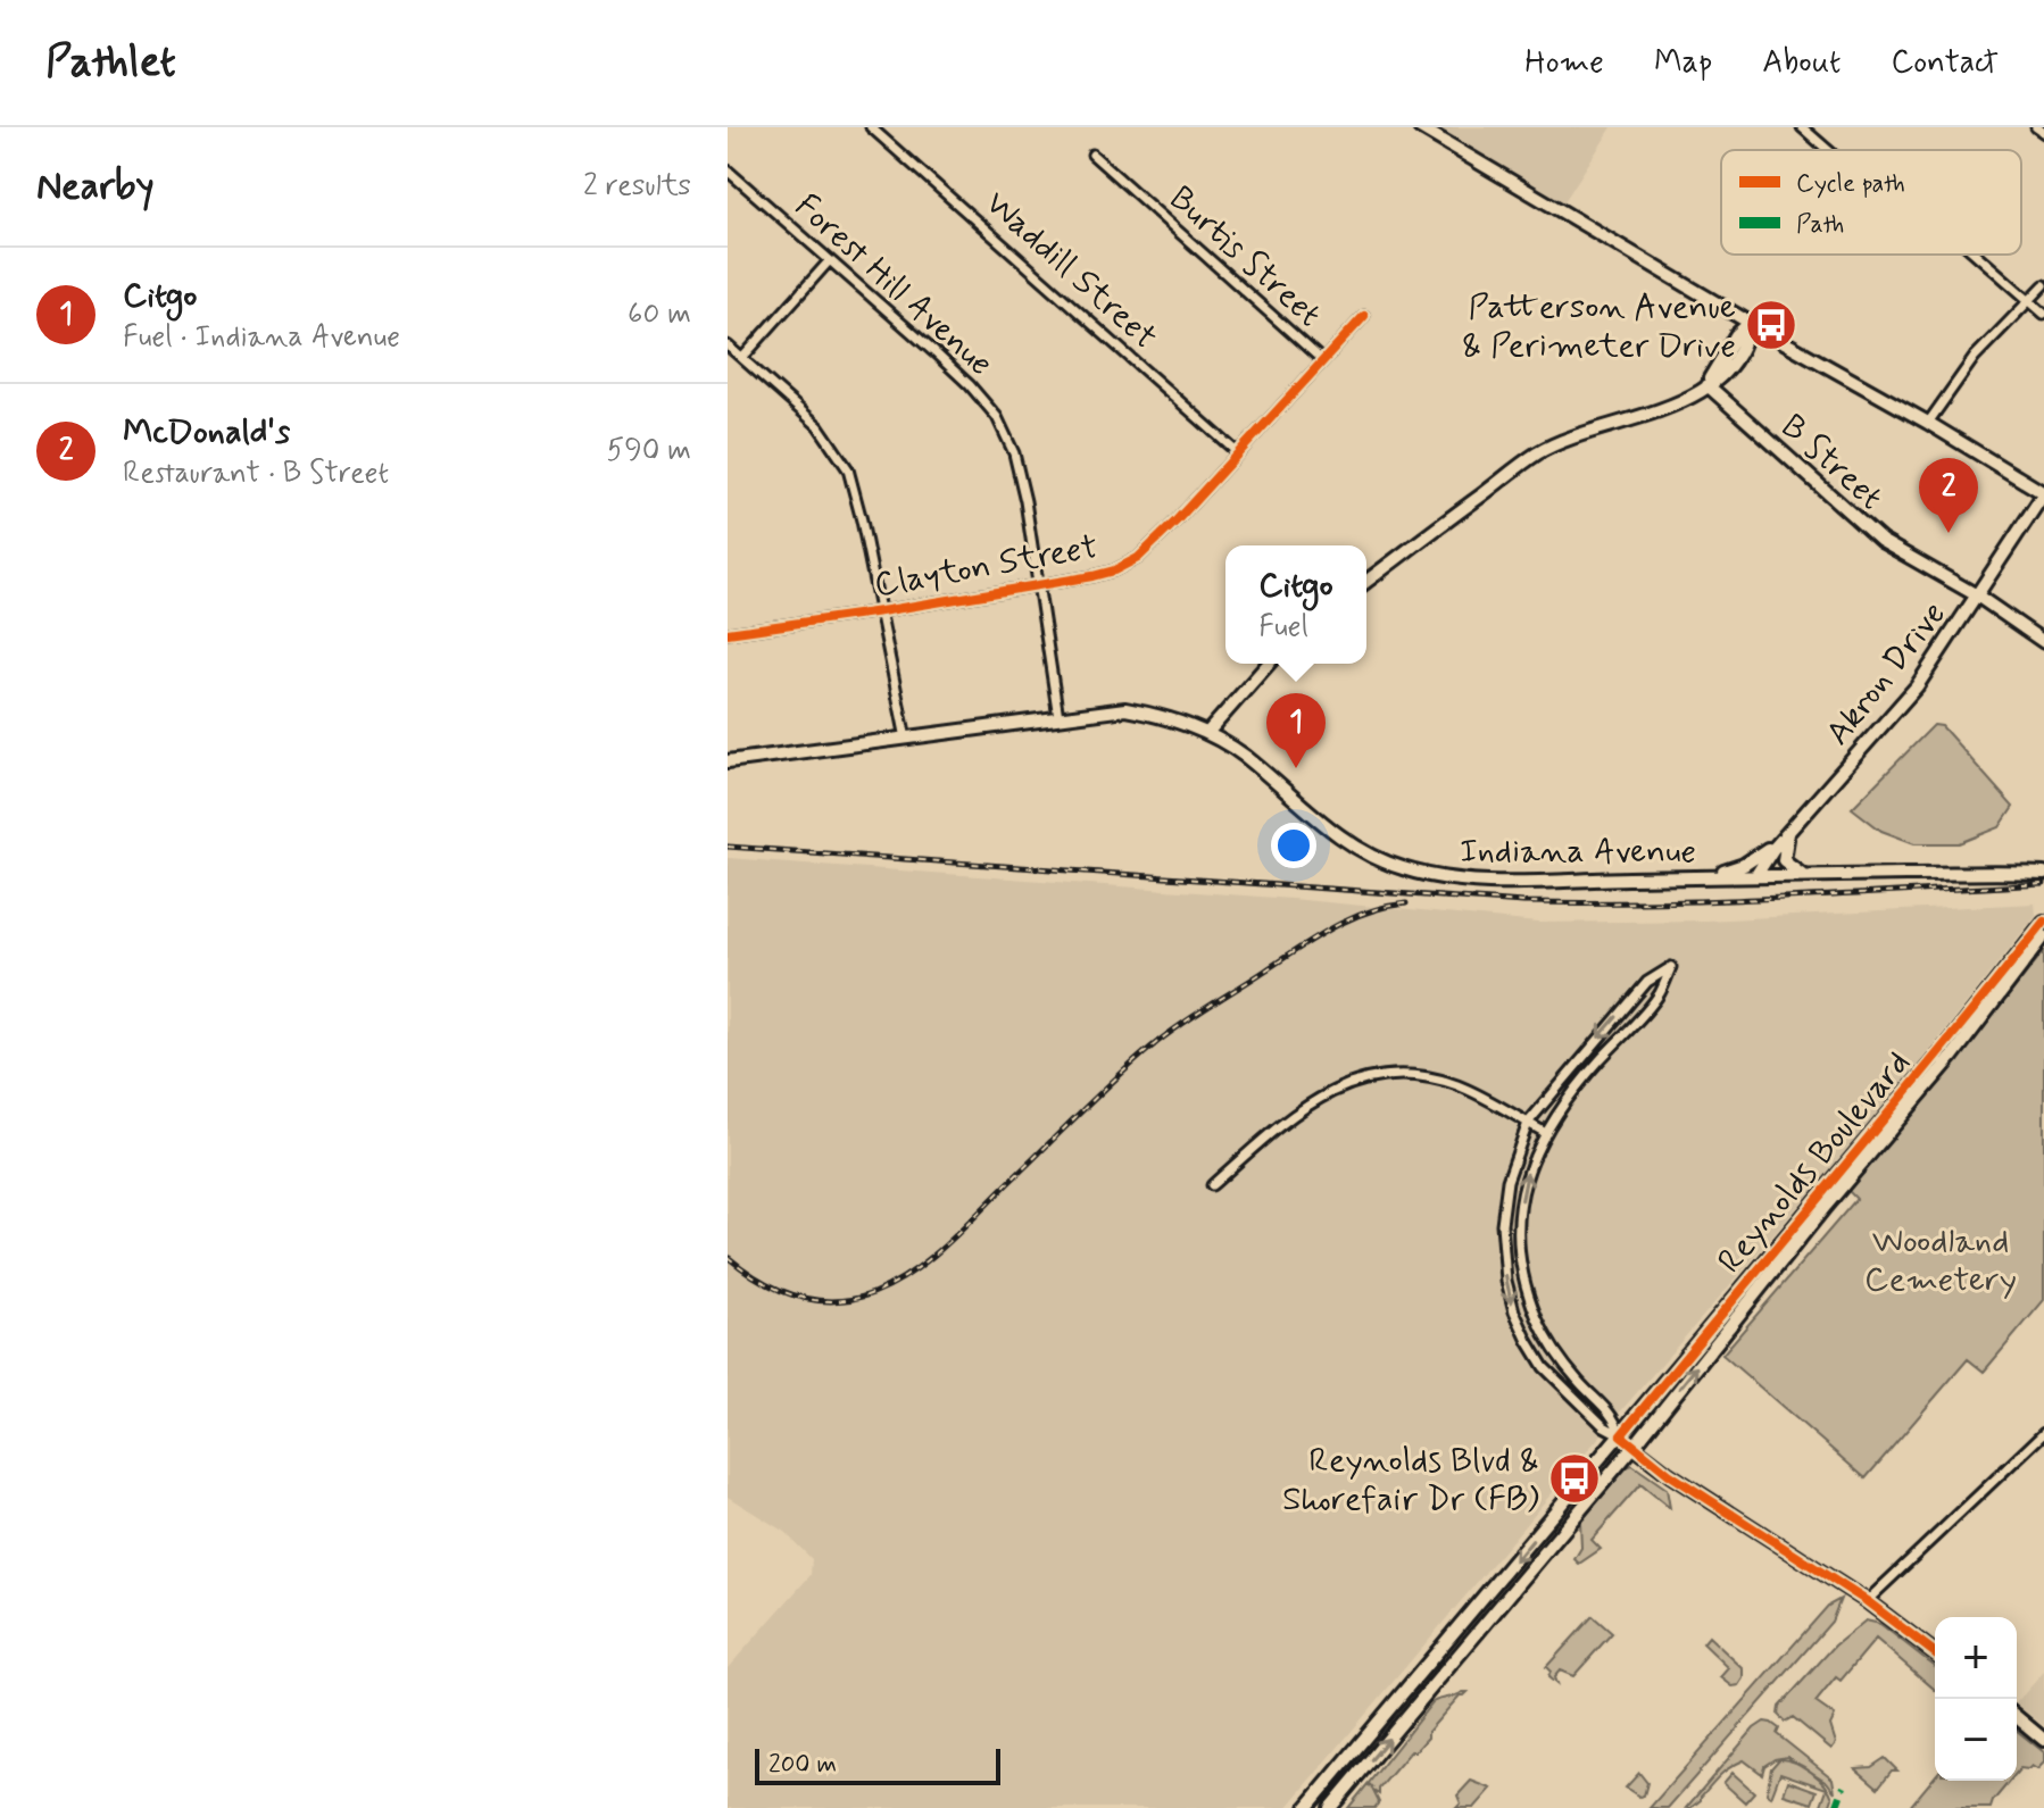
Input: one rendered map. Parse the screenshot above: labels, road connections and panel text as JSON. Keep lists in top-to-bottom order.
{
  "streets": {
    "main road": [
      "B Street",
      "Akron Drive",
      "Indiana Avenue",
      "Reynolds Boulevard"
    ],
    "street": [
      "Burtis Street",
      "Waddill Street",
      "Forest Hill Avenue",
      "Clayton Street"
    ]
  },
  "crossings": [
    ["Burtis Street", "Clayton Street"],
    ["Waddill Street", "Clayton Street"],
    ["Forest Hill Avenue", "Clayton Street"],
    ["Forest Hill Avenue", "Indiana Avenue"],
    ["B Street", "Akron Drive"],
    ["Akron Drive", "Indiana Avenue"]
  ],
  "parks": ["Woodland Cemetery"],
  "places": {
    "bus stop": ["Patterson Avenue & Perimeter Drive", "Reynolds Blvd & Shorefair Dr (FB)"]
  },
  "legend": ["Cycle path", "Path"],
  "scale_bar": "200 m",
  "page": {
    "header": "Pathlet",
    "nav": [
      "Home",
      "Map",
      "About",
      "Contact"
    ],
    "heading": ["Nearby", "2 results"],
    "list": [
      {
        "mark": "1",
        "name": "Citgo",
        "note": "Fuel · Indiana Avenue",
        "value": "60 m"
      },
      {
        "mark": "2",
        "name": "McDonald's",
        "note": "Restaurant · B Street",
        "value": "590 m"
      }
    ],
    "pins": ["2", "1"],
    "popup": ["Citgo", "Fuel"],
    "map_buttons": ["+", "−"],
    "scale": "200 m"
  }
}
